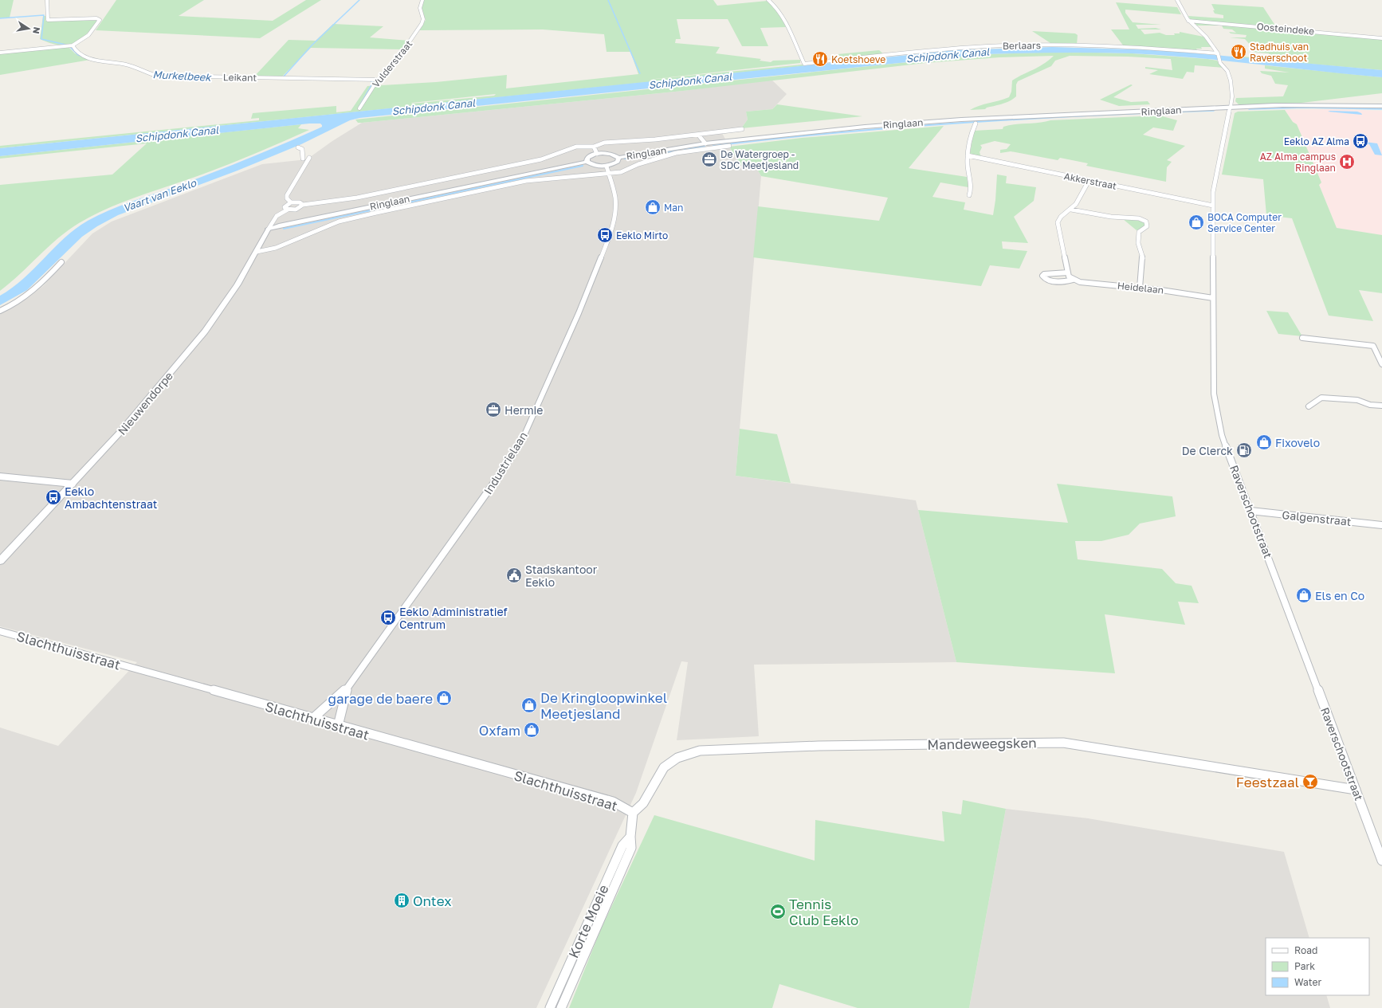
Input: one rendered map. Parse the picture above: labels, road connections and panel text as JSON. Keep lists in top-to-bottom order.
{
  "streets": {
    "main road": ["Ringlaan"],
    "street": [
      "Oosteindeke",
      "Berlaars",
      "Vulderstraat",
      "Leikant",
      "Akkerstraat",
      "Heidelaan",
      "Nieuwendorpe",
      "Industrielaan",
      "Raverschootstraat",
      "Galgenstraat",
      "Slachthuisstraat",
      "Mandeweegsken",
      "Korte Moeie"
    ]
  },
  "crossings": [
    ["Berlaars", "Raverschootstraat"],
    ["Vulderstraat", "Leikant"],
    ["Ringlaan", "Nieuwendorpe"],
    ["Ringlaan", "Industrielaan"],
    ["Ringlaan", "Raverschootstraat"],
    ["Akkerstraat", "Raverschootstraat"],
    ["Heidelaan", "Raverschootstraat"],
    ["Industrielaan", "Slachthuisstraat"],
    ["Raverschootstraat", "Galgenstraat"],
    ["Raverschootstraat", "Mandeweegsken"],
    ["Slachthuisstraat", "Mandeweegsken"],
    ["Slachthuisstraat", "Korte Moeie"],
    ["Mandeweegsken", "Korte Moeie"]
  ],
  "water": ["Schipdonk Canal", "Murkelbeek", "Vaart van Eeklo"],
  "places": {
    "restaurant": ["Stadhuis van Raverschoot", "Koetshoeve"],
    "bus stop": [
      "Eeklo AZ Alma",
      "Eeklo Mirto",
      "Eeklo Ambachtenstraat",
      "Eeklo Administratief Centrum"
    ],
    "office": ["De Watergroep - SDC Meetjesland", "Hermie"],
    "hospital": ["AZ Alma campus Ringlaan"],
    "shop": [
      "Man",
      "BOCA Computer Service Center",
      "Fixovelo",
      "Els en Co",
      "garage de baere",
      "De Kringloopwinkel Meetjesland",
      "Oxfam"
    ],
    "fuel station": ["De Clerck"],
    "public building": ["Stadskantoor Eeklo"],
    "bar": ["Feestzaal"],
    "building": ["Ontex"],
    "sports": ["Tennis Club Eeklo"]
  },
  "legend": ["Road", "Park", "Water"],
  "north": "right"
}
